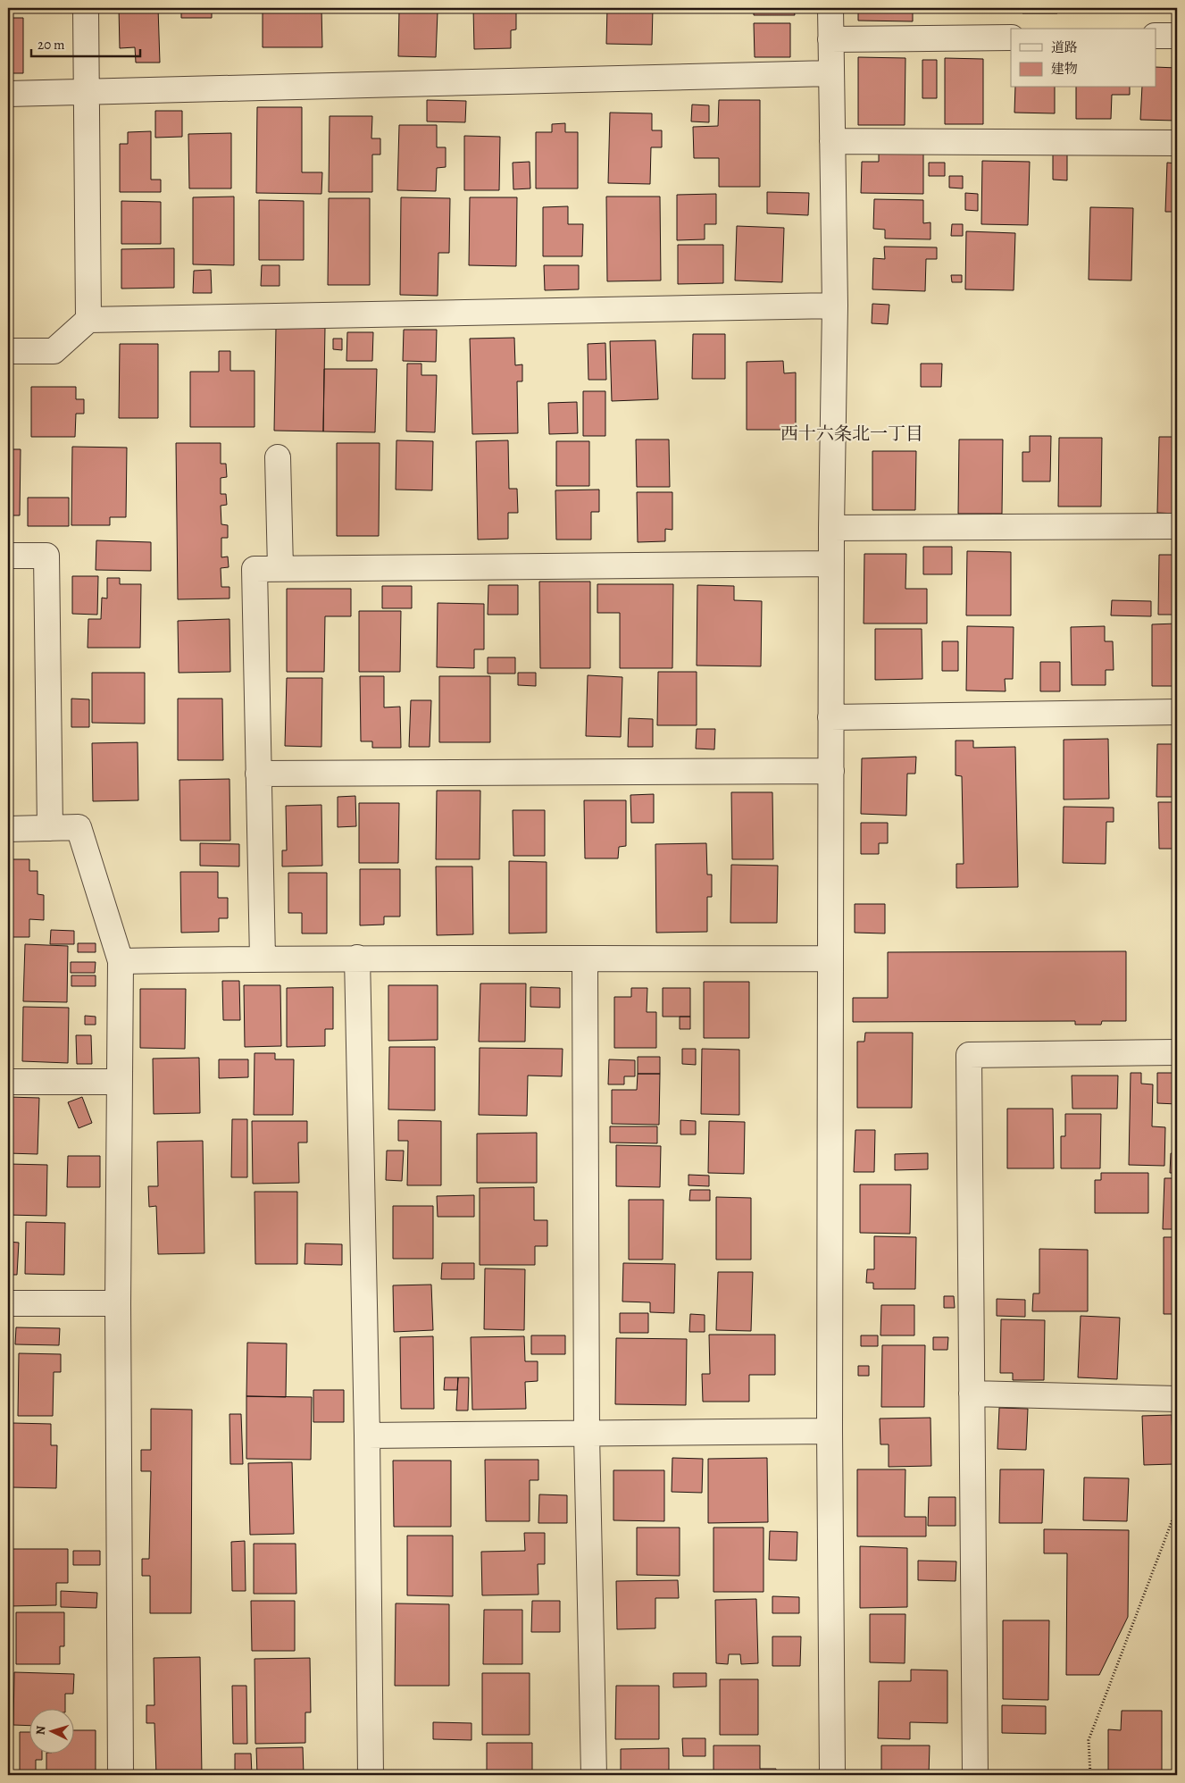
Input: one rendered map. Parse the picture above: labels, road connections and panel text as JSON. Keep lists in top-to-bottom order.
{
  "districts": ["西十六条北一丁目"],
  "legend": ["道路", "建物"],
  "scale_bar": "20 m",
  "north": "left"
}
